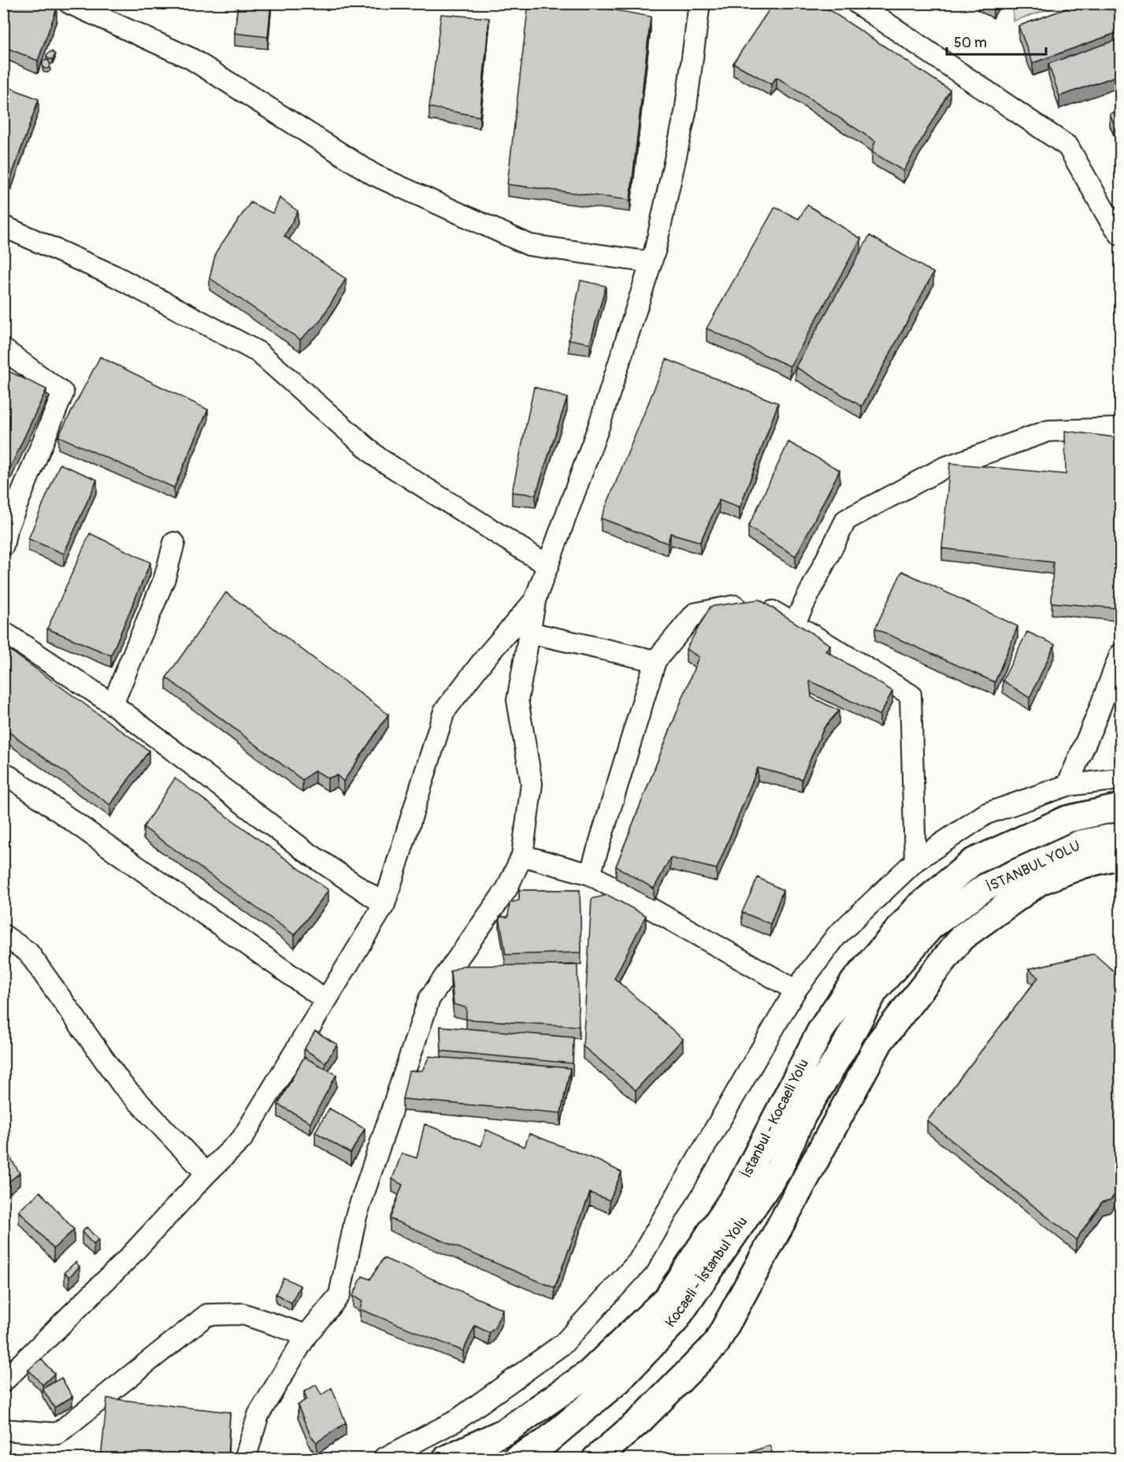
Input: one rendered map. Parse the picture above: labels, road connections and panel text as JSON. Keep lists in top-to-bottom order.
{
  "streets": {
    "main road": ["İSTANBUL YOLU", "İstanbul - Kocaeli Yolu", "Kocaeli - İstanbul Yolu"]
  },
  "crossings": [
    ["İSTANBUL YOLU", "Kocaeli - İstanbul Yolu"]
  ],
  "scale_bar": "50 m"
}
